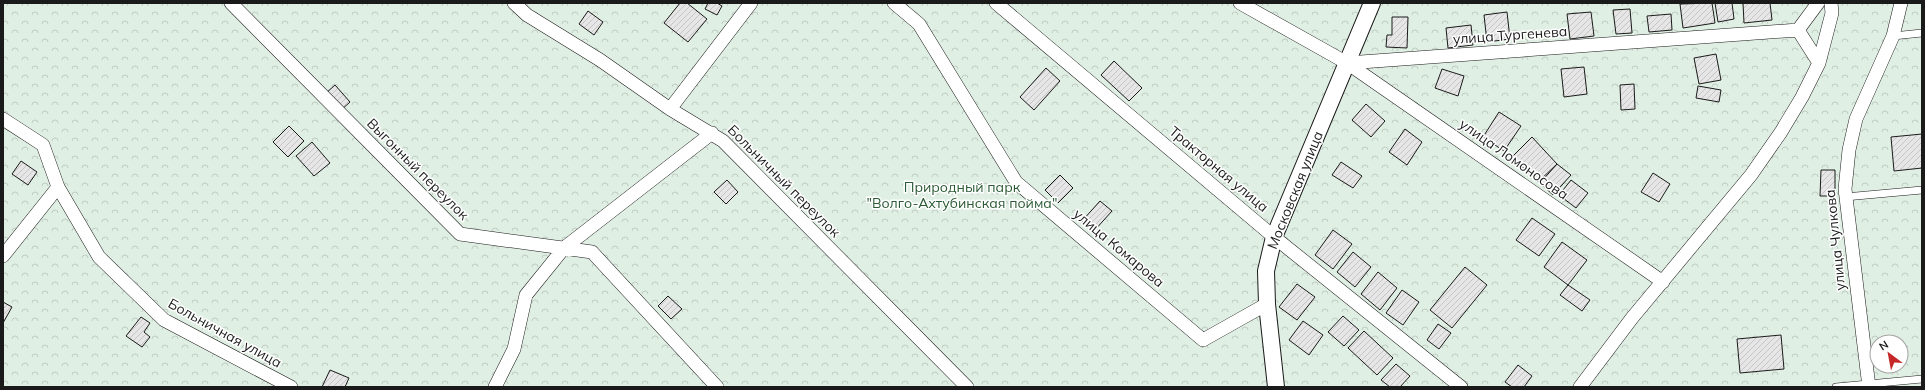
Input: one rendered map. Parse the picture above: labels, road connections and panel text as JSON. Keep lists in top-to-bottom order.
{
  "streets": {
    "street": [
      "улица Тургенева",
      "улица Ломоносова",
      "Выгонный переулок",
      "Тракторная улица",
      "Больничный переулок",
      "Московская улица",
      "улица Чулкова",
      "улица Комарова",
      "Больничная улица"
    ]
  },
  "crossings": [
    ["улица Тургенева", "улица Ломоносова"],
    ["улица Тургенева", "Московская улица"],
    ["улица Ломоносова", "Московская улица"],
    ["Тракторная улица", "Московская улица"],
    ["Московская улица", "улица Комарова"]
  ],
  "parks": ["Природный парк \"Волго-Ахтубинская пойма\""],
  "north": "top left"
}
